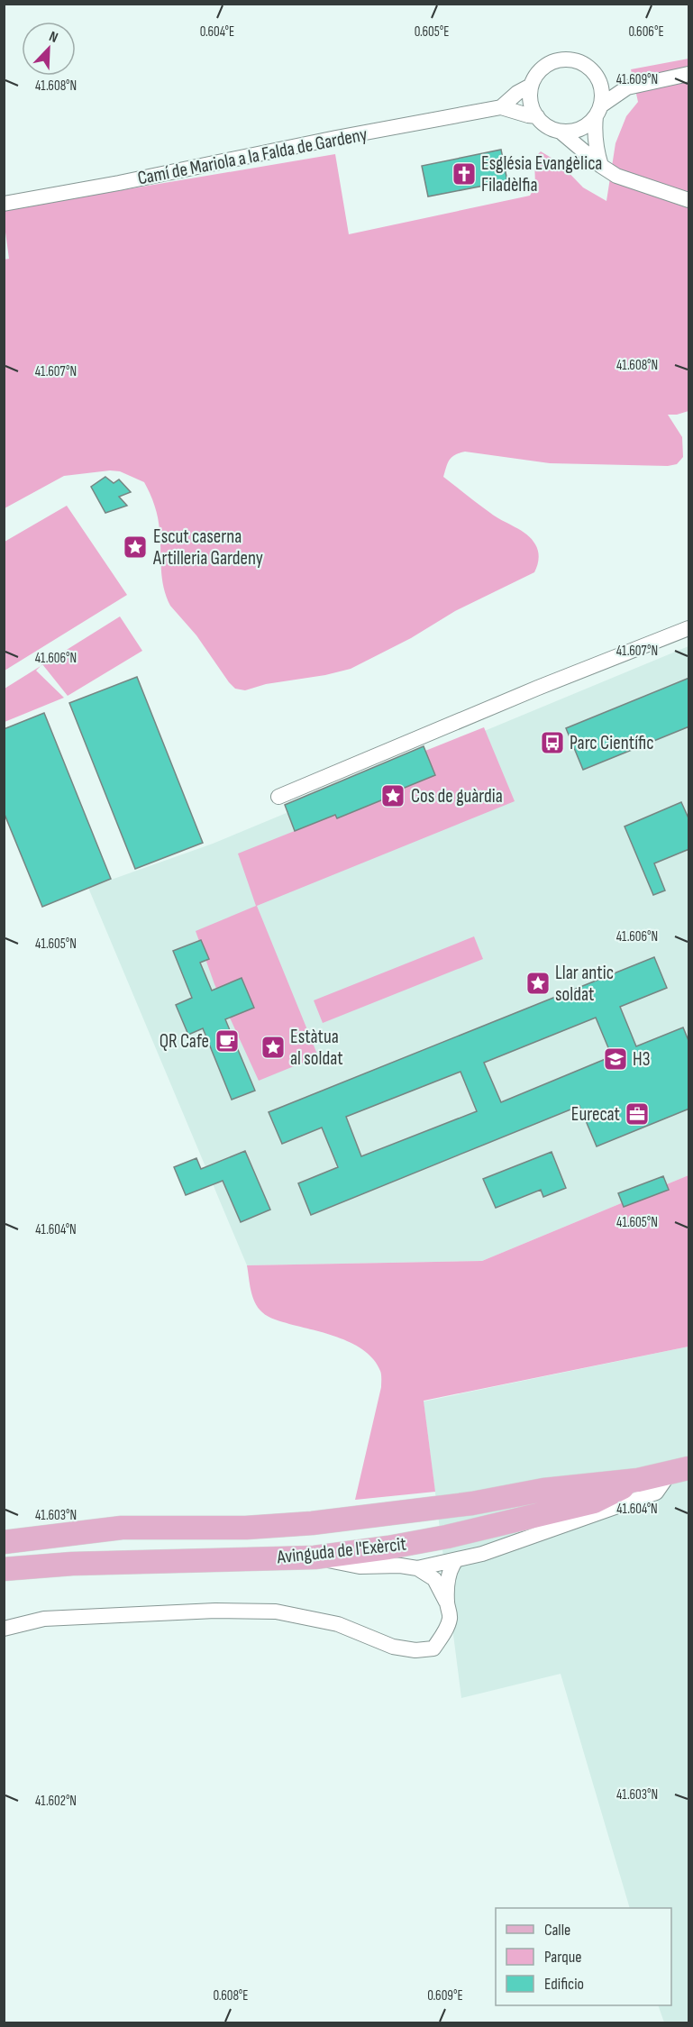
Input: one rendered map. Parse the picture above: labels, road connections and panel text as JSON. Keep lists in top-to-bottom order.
{
  "streets": {
    "main road": ["Avinguda de l'Exèrcit"],
    "street": ["Camí de Mariola a la Falda de Gardeny"]
  },
  "places": {
    "church": ["Església Evangèlica Filadèlfia"],
    "place": [
      "Escut caserna Artilleria Gardeny",
      "Cos de guàrdia",
      "Llar antic soldat",
      "Estàtua al soldat"
    ],
    "bus stop": ["Parc Científic"],
    "cafe": ["QR Cafe"],
    "school or university": ["H3"],
    "office": ["Eurecat"]
  },
  "legend": ["Calle", "Parque", "Edificio"],
  "north": "top right",
  "coordinates": [
    "0.604°E",
    "0.605°E",
    "0.606°E",
    "41.609°N",
    "41.608°N",
    "41.607°N",
    "41.606°N",
    "41.605°N",
    "41.604°N",
    "41.603°N",
    "41.602°N",
    "0.608°E",
    "0.609°E"
  ]
}
